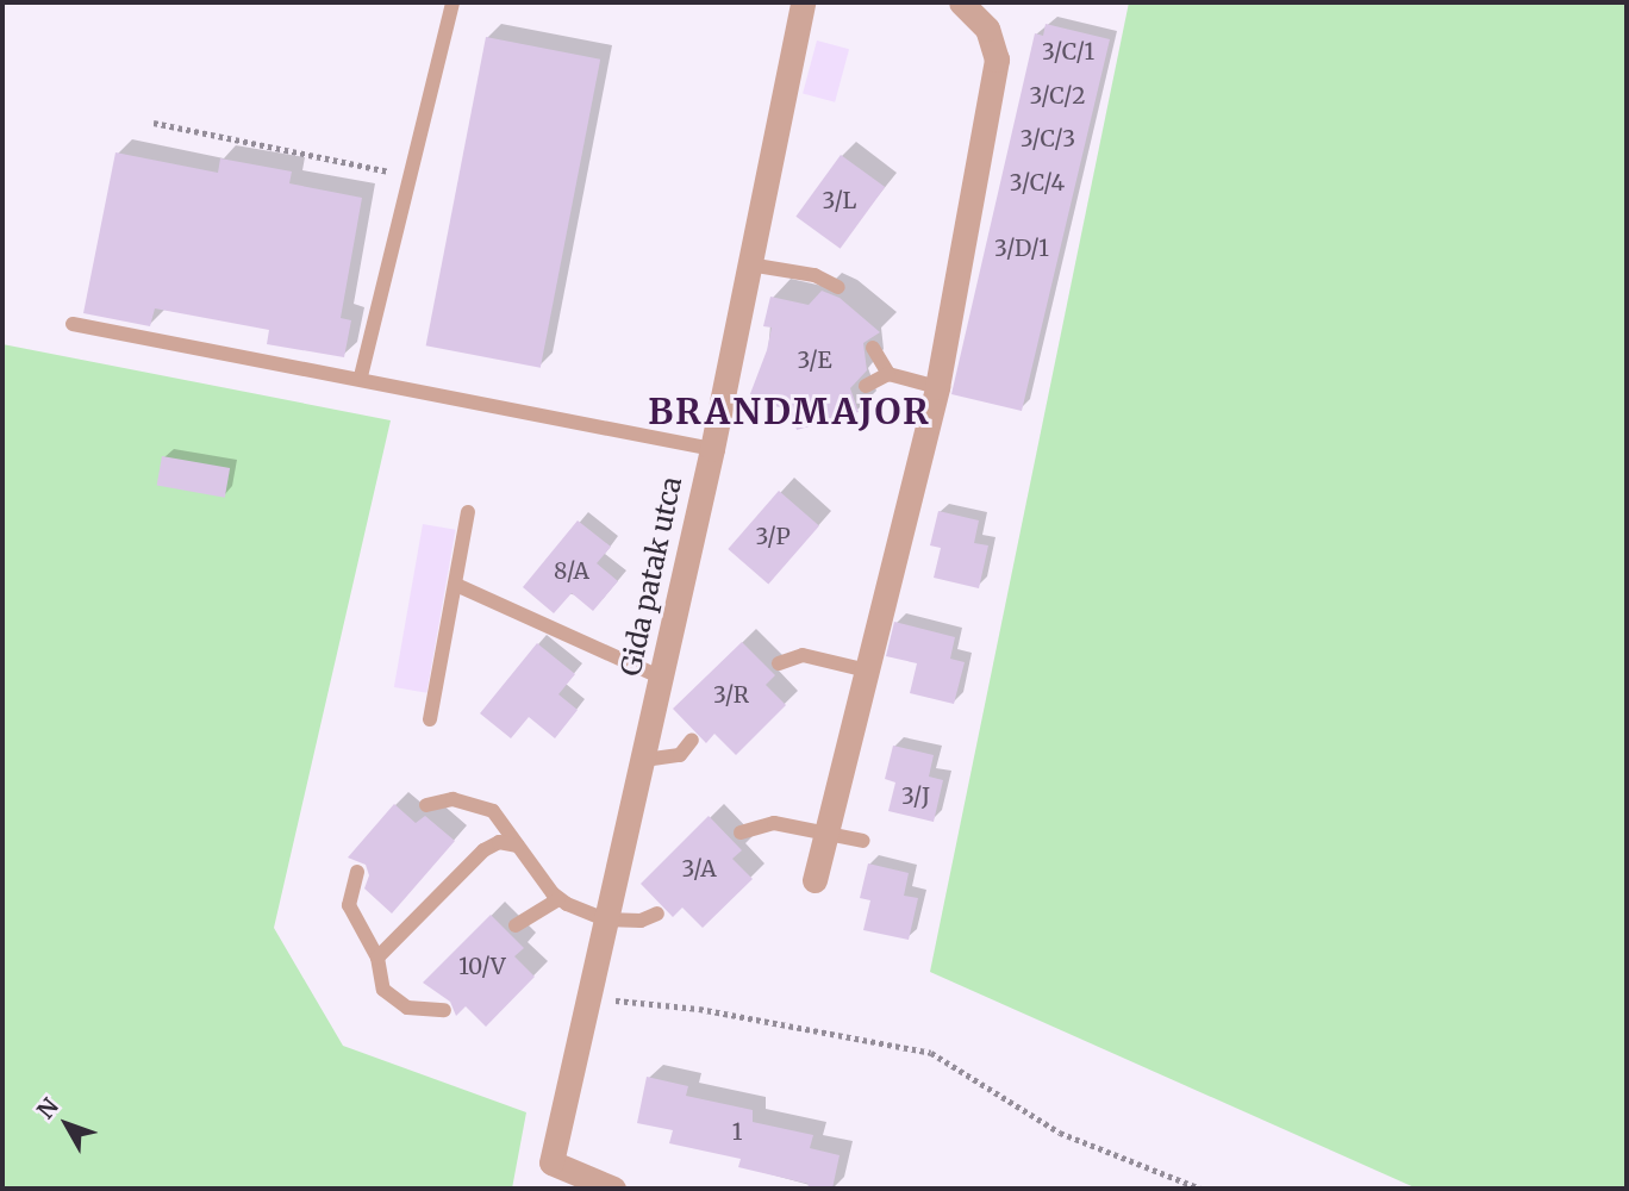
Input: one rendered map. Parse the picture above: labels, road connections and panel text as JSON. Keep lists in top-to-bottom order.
{
  "streets": {
    "street": ["Gida patak utca"]
  },
  "districts": ["BRANDMAJOR"],
  "house_numbers": [
    "3/C/1",
    "3/C/2",
    "3/C/3",
    "3/C/4",
    "3/L",
    "3/D/1",
    "3/E",
    "3/P",
    "8/A",
    "3/R",
    "3/J",
    "3/A",
    "10/V",
    "1"
  ],
  "north": "top left"
}
